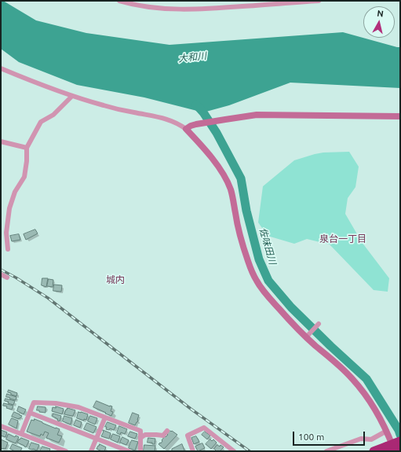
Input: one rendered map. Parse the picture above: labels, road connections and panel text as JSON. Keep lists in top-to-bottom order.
{
  "districts": ["泉台一丁目", "城内"],
  "water": ["大和川", "佐味田川"],
  "scale_bar": "100 m",
  "north": "top"
}
